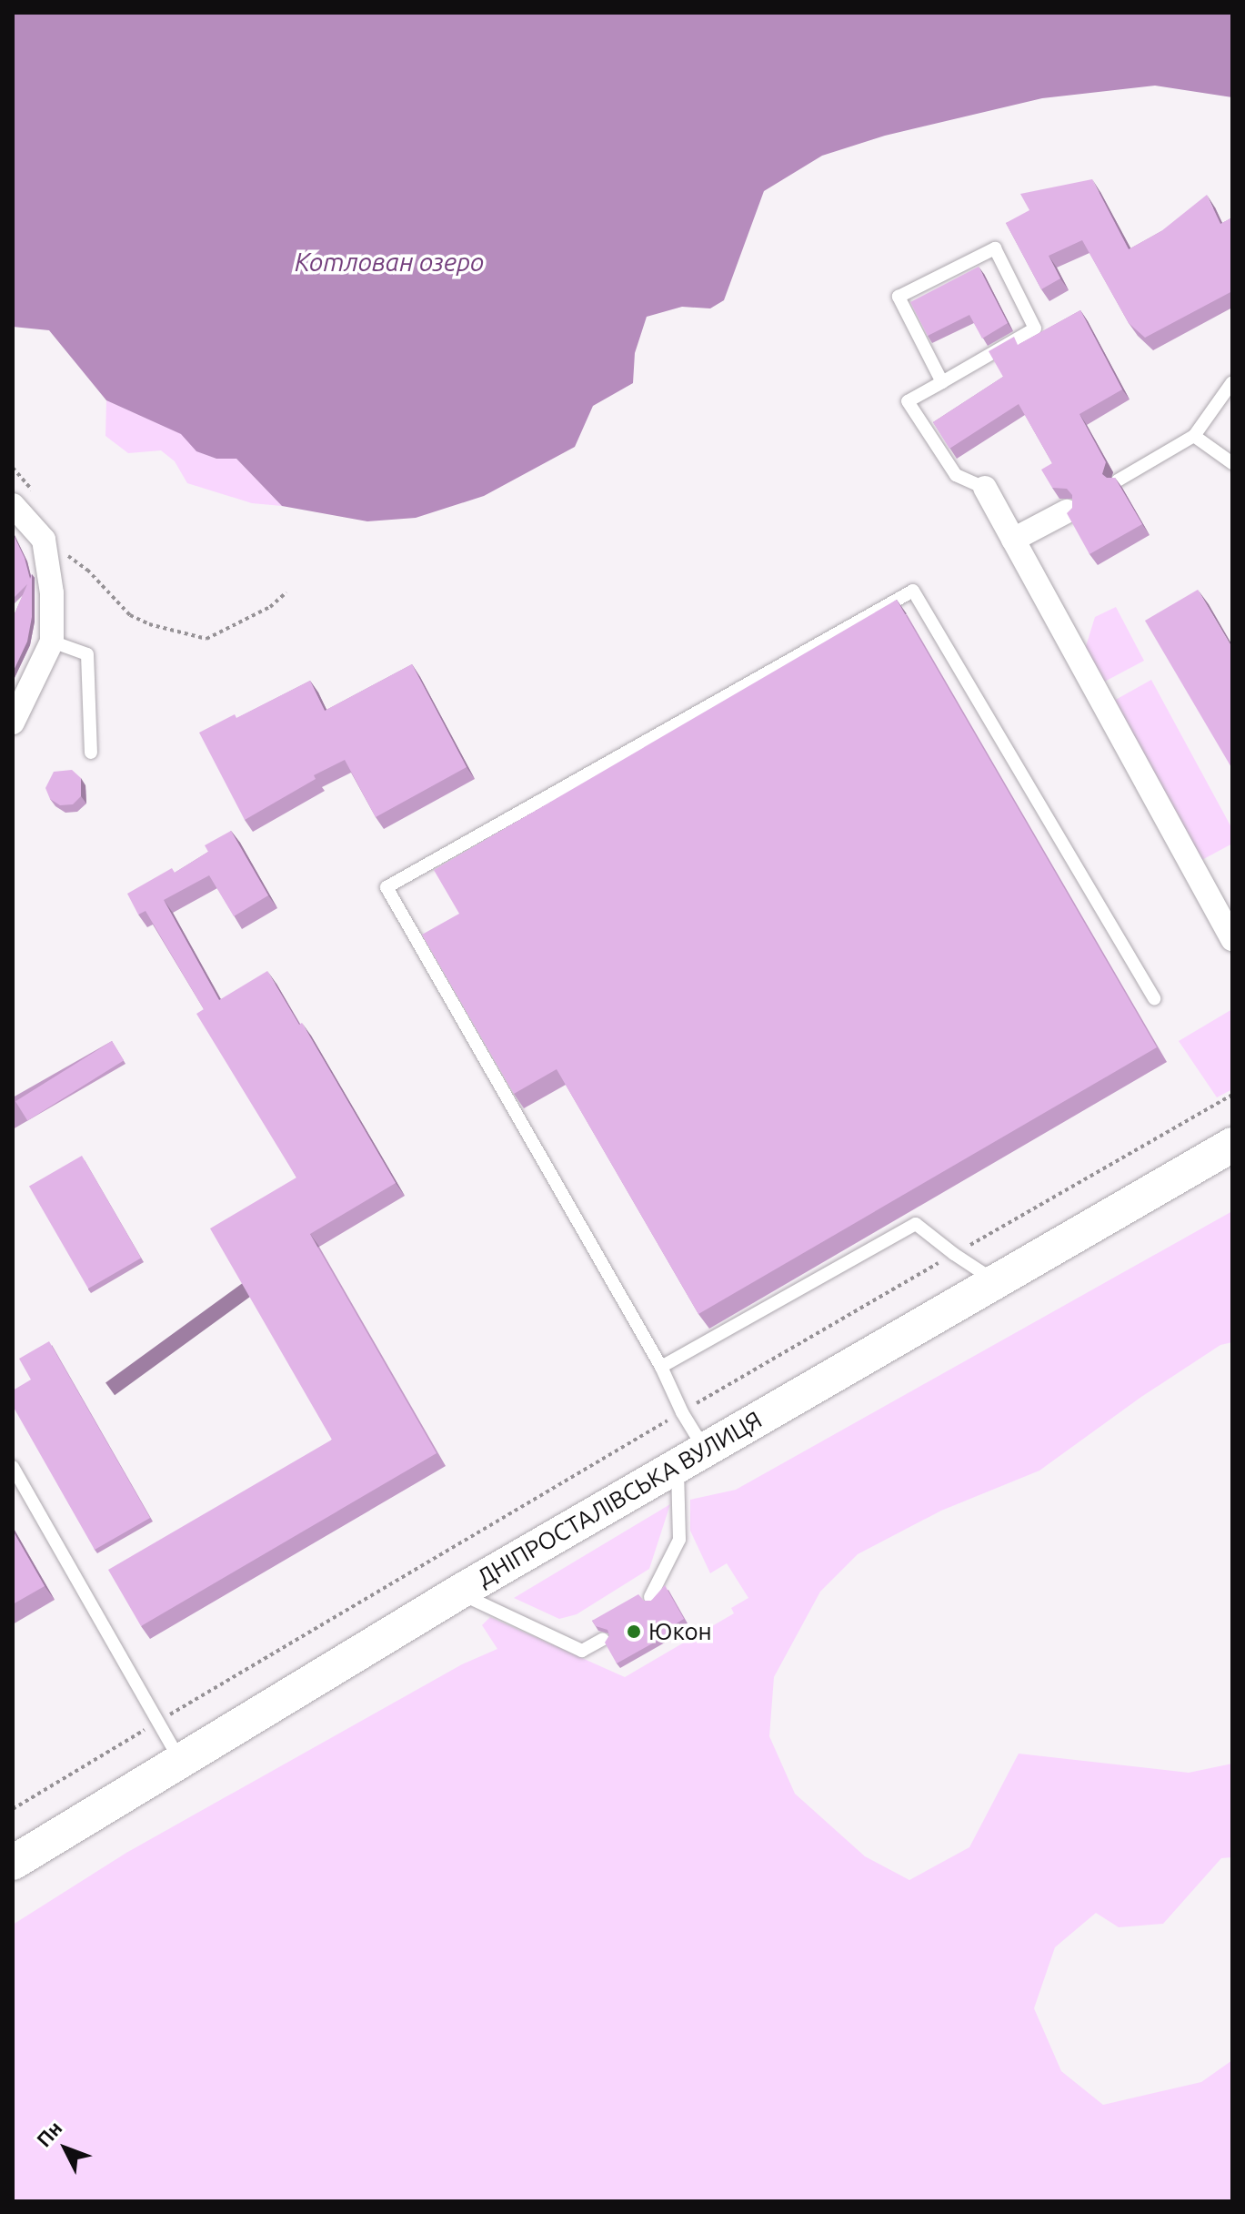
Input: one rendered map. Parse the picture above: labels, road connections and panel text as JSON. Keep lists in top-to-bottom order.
{
  "streets": {
    "street": ["ДНІПРОСТАЛІВСЬКА ВУЛИЦЯ"]
  },
  "water": ["Котлован озеро"],
  "places": ["Юкон"],
  "north": "top left"
}
